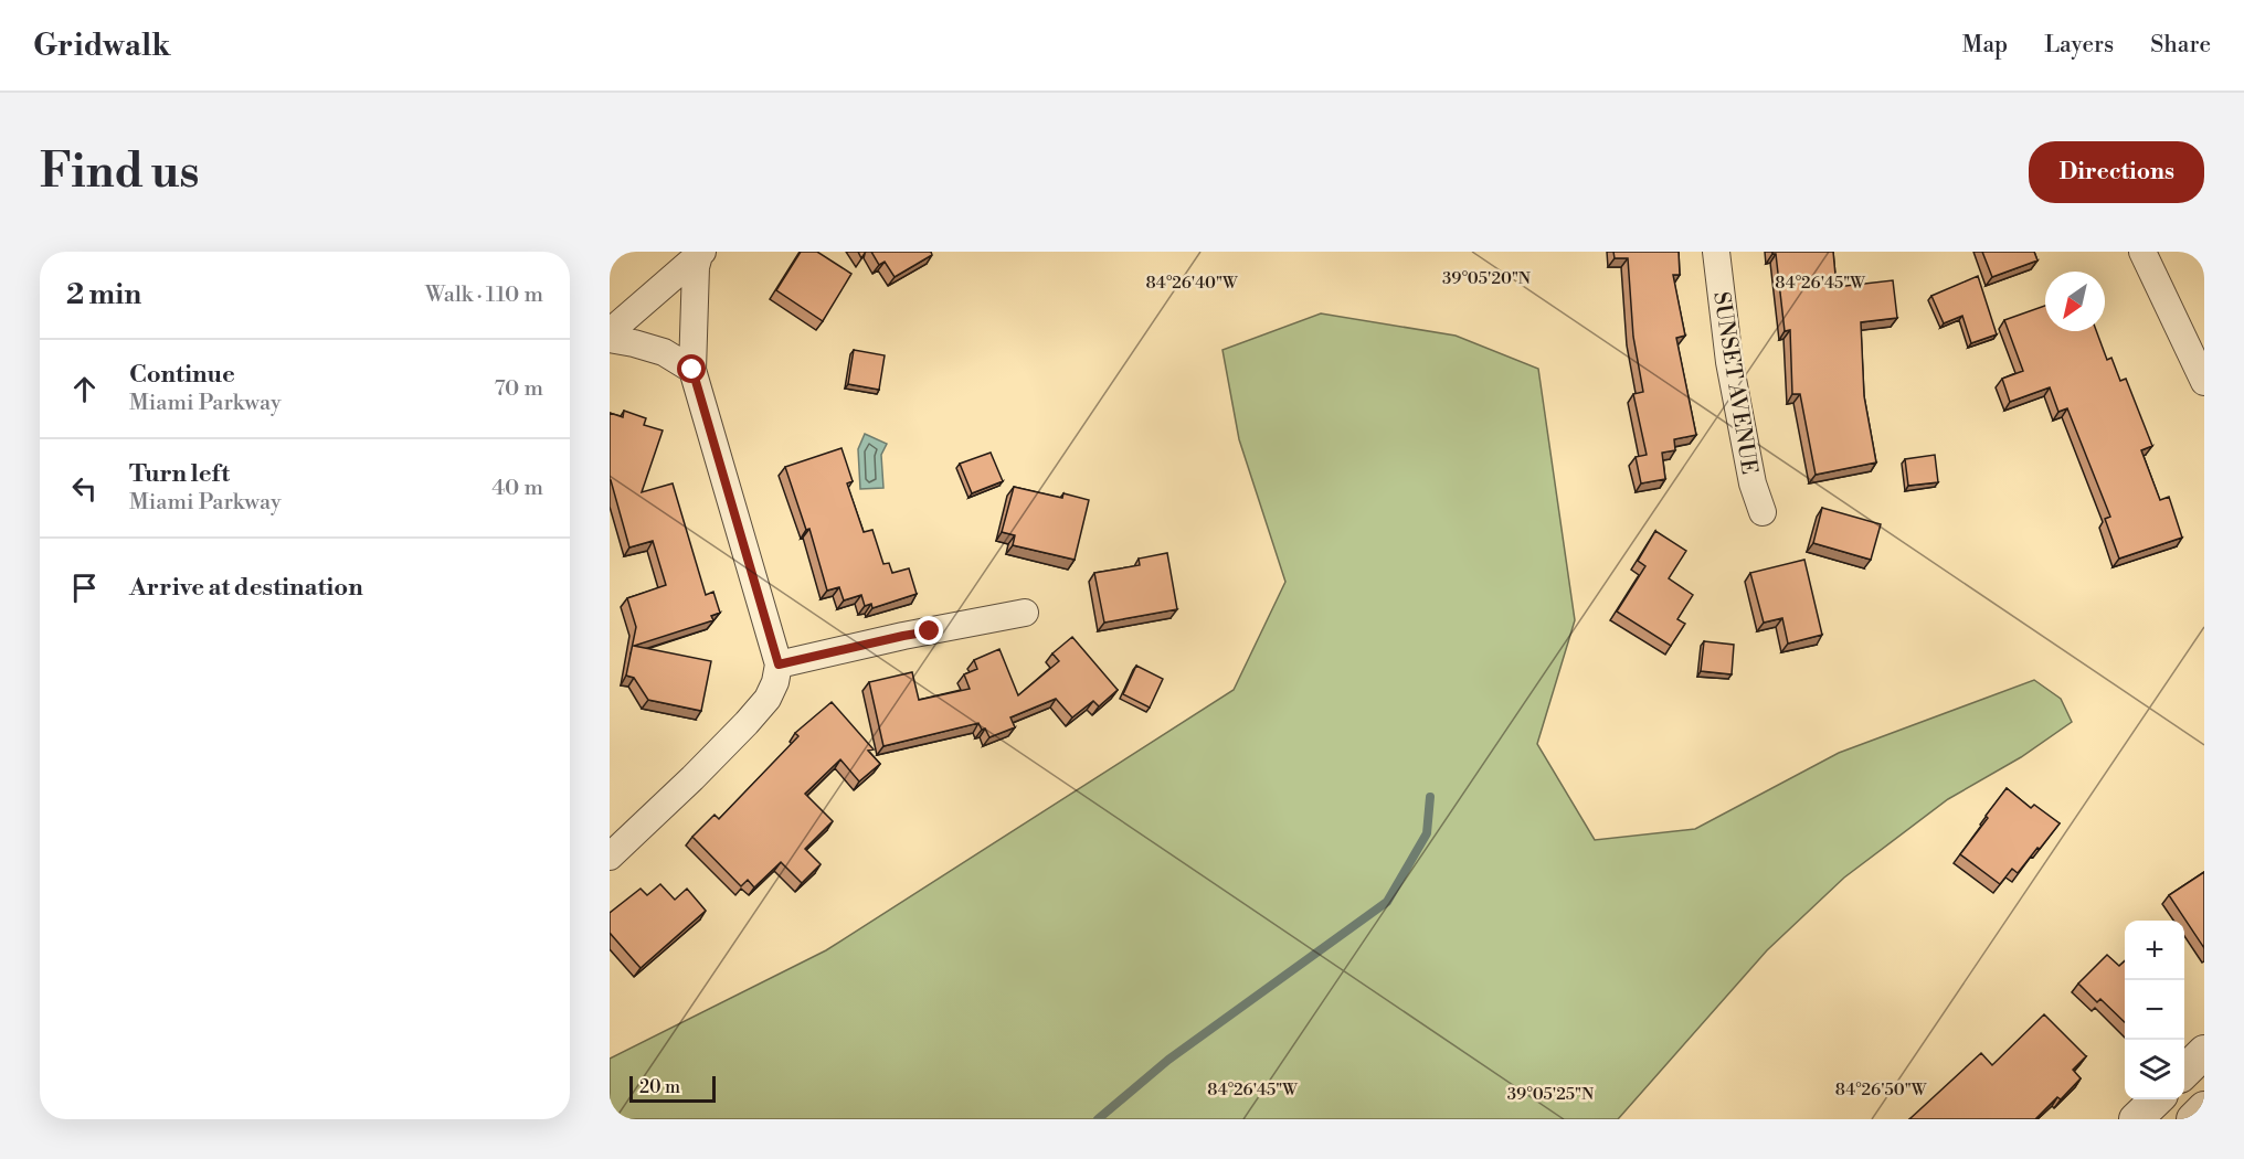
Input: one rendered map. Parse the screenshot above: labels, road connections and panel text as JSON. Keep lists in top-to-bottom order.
{
  "streets": {
    "street": ["SUNSET AVENUE"]
  },
  "scale_bar": "20 m",
  "north": "bottom left",
  "page": {
    "header": "Gridwalk",
    "nav": ["Map", "Layers", "Share"],
    "buttons": "Directions",
    "title": "Find us",
    "heading": ["2 min", "Walk · 110 m"],
    "list": [
      ["Continue", "Miami Parkway", "70 m"],
      ["Turn left", "Miami Parkway", "40 m"],
      "Arrive at destination"
    ],
    "map_buttons": ["+", "−"],
    "scale": "20 m"
  },
  "coordinates": [
    "39°05'20\"N",
    "84°26'40\"W",
    "84°26'45\"W",
    "84°26'50\"W",
    "39°05'25\"N"
  ]
}
